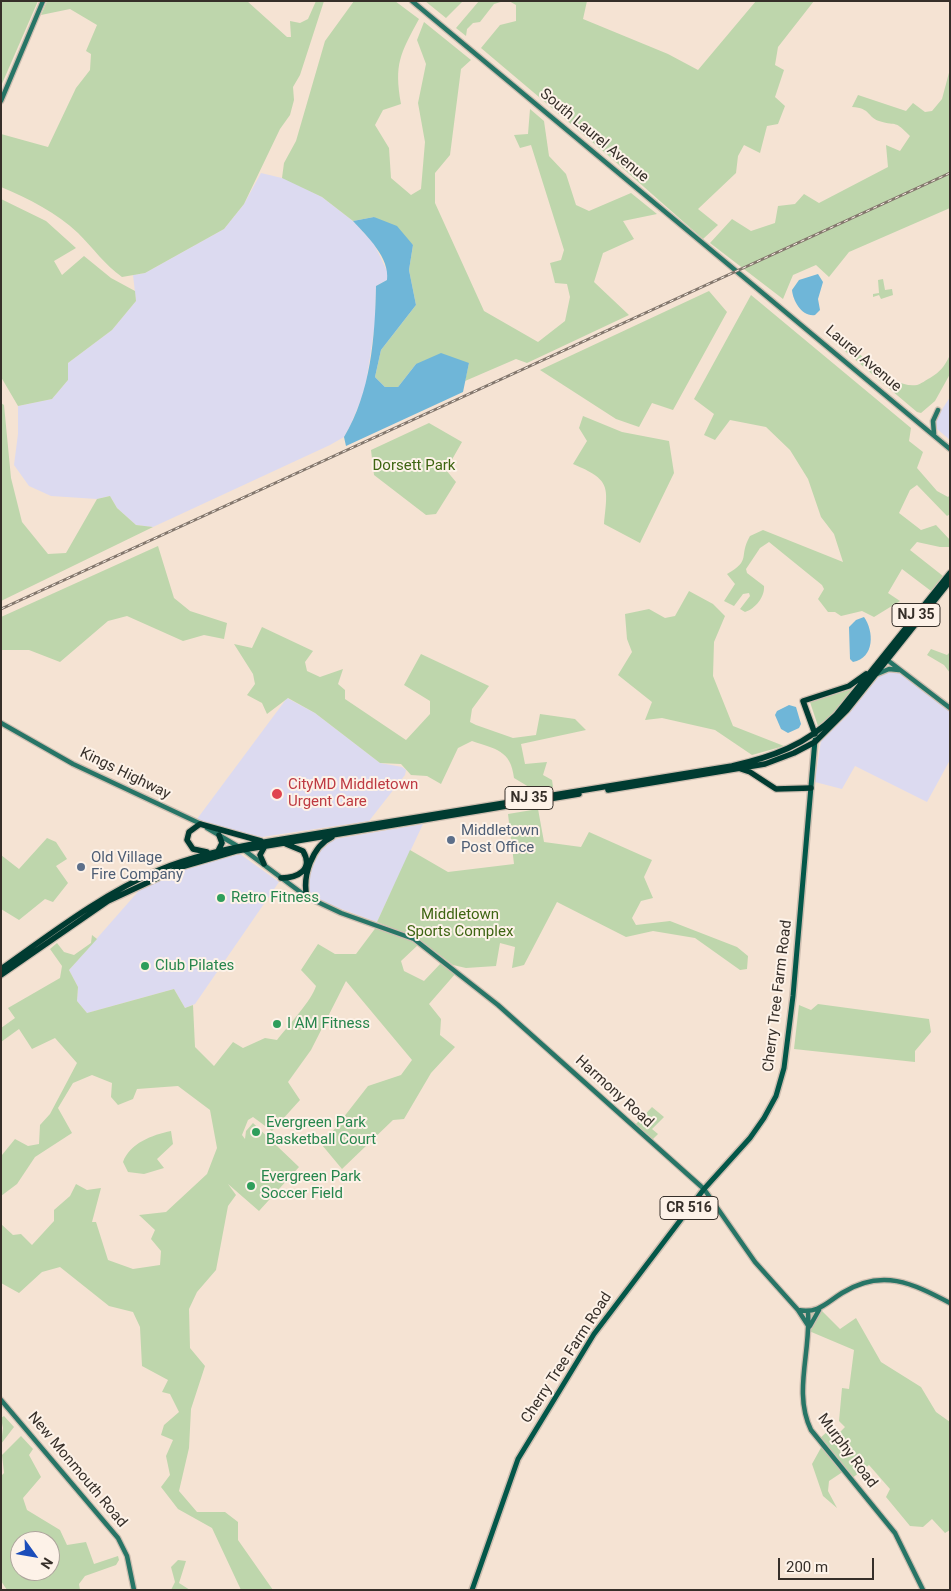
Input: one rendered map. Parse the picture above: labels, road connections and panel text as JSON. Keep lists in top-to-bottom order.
{
  "streets": {
    "highway": ["NJ 35", "CR 516"],
    "main road": ["Cherry Tree Farm Road"],
    "street": [
      "South Laurel Avenue",
      "Laurel Avenue",
      "Kings Highway",
      "Harmony Road",
      "Murphy Road",
      "New Monmouth Road"
    ]
  },
  "crossings": [
    ["South Laurel Avenue", "Laurel Avenue"],
    ["NJ 35", "Kings Highway"],
    ["NJ 35", "Cherry Tree Farm Road"],
    ["NJ 35", "Harmony Road"],
    ["NJ 35", "CR 516"],
    ["Kings Highway", "Harmony Road"],
    ["Cherry Tree Farm Road", "Harmony Road"],
    ["Cherry Tree Farm Road", "CR 516"],
    ["Harmony Road", "Murphy Road"]
  ],
  "parks": ["Dorsett Park", "Middletown Sports Complex"],
  "places": [
    "CityMD Middletown Urgent Care",
    "Middletown Post Office",
    "Old Village Fire Company",
    "Retro Fitness",
    "Club Pilates",
    "I AM Fitness",
    "Evergreen Park Basketball Court",
    "Evergreen Park Soccer Field"
  ],
  "scale_bar": "200 m",
  "north": "bottom right"
}
